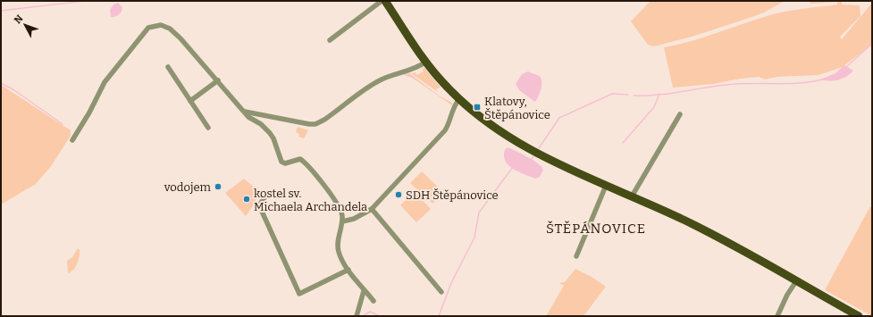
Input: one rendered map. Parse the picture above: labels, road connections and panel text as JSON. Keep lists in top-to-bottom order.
{
  "districts": ["ŠTĚPÁNOVICE"],
  "places": {
    "transit": ["Klatovy, Štěpánovice"],
    "other": ["vodojem", "SDH Štěpánovice", "kostel sv. Michaela Archandela"]
  },
  "north": "top left"
}
